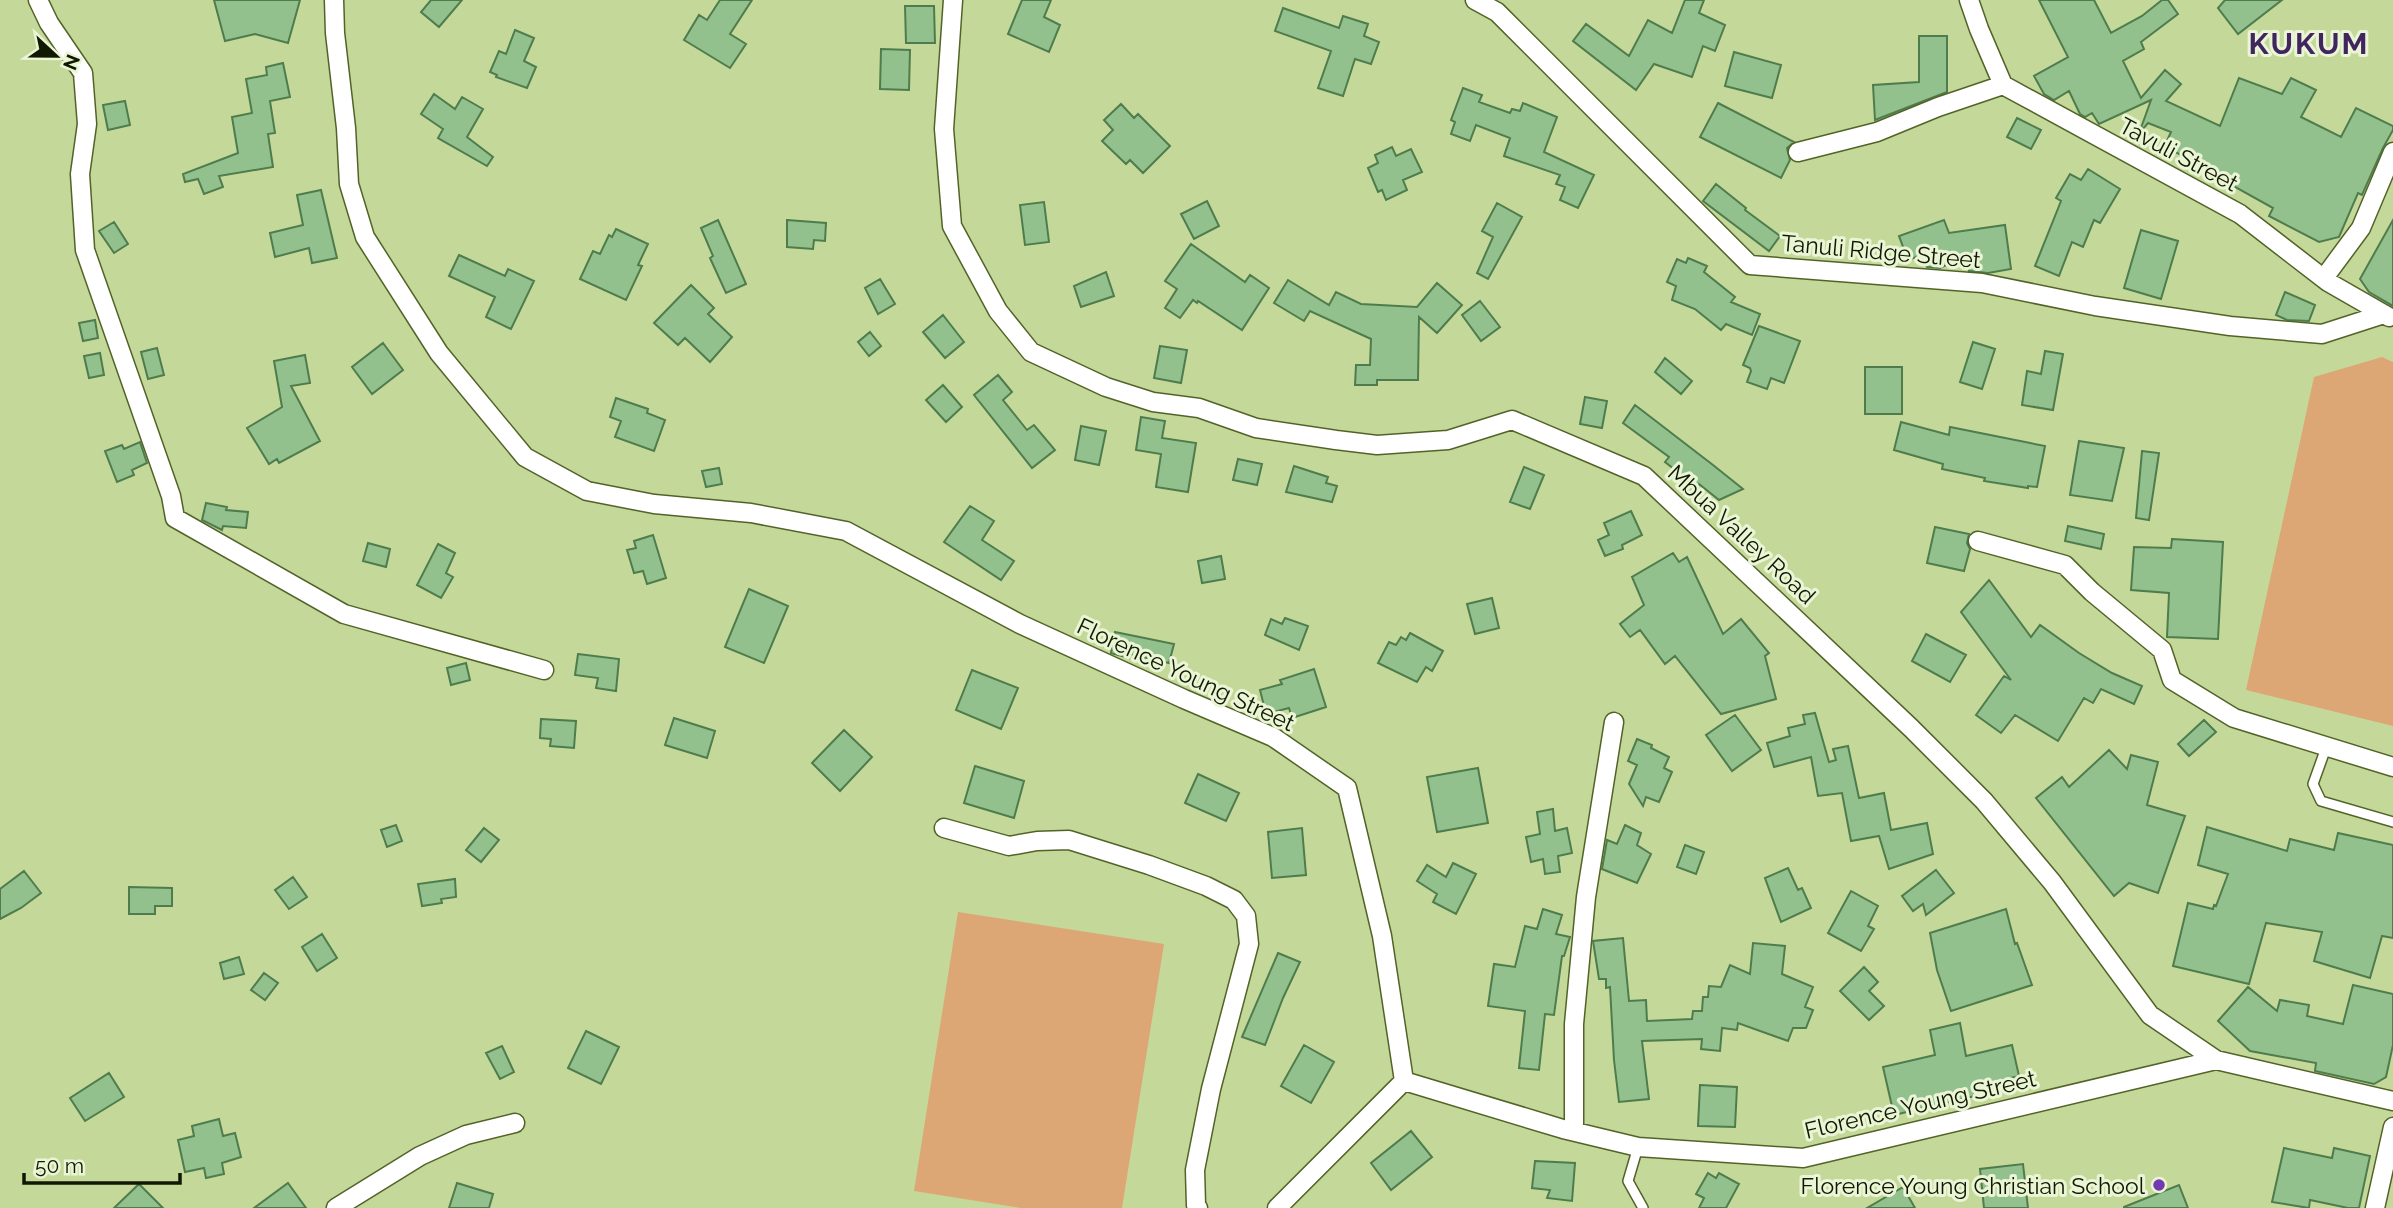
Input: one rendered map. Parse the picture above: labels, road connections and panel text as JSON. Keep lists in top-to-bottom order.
{
  "streets": {
    "street": [
      "Tavuli Street",
      "Tanuli Ridge Street",
      "Mbua Valley Road",
      "Florence Young Street"
    ]
  },
  "crossings": [
    ["Tavuli Street", "Tanuli Ridge Street"],
    ["Mbua Valley Road", "Florence Young Street"]
  ],
  "districts": ["KUKUM"],
  "places": ["Florence Young Christian School"],
  "scale_bar": "50 m",
  "north": "right"
}
